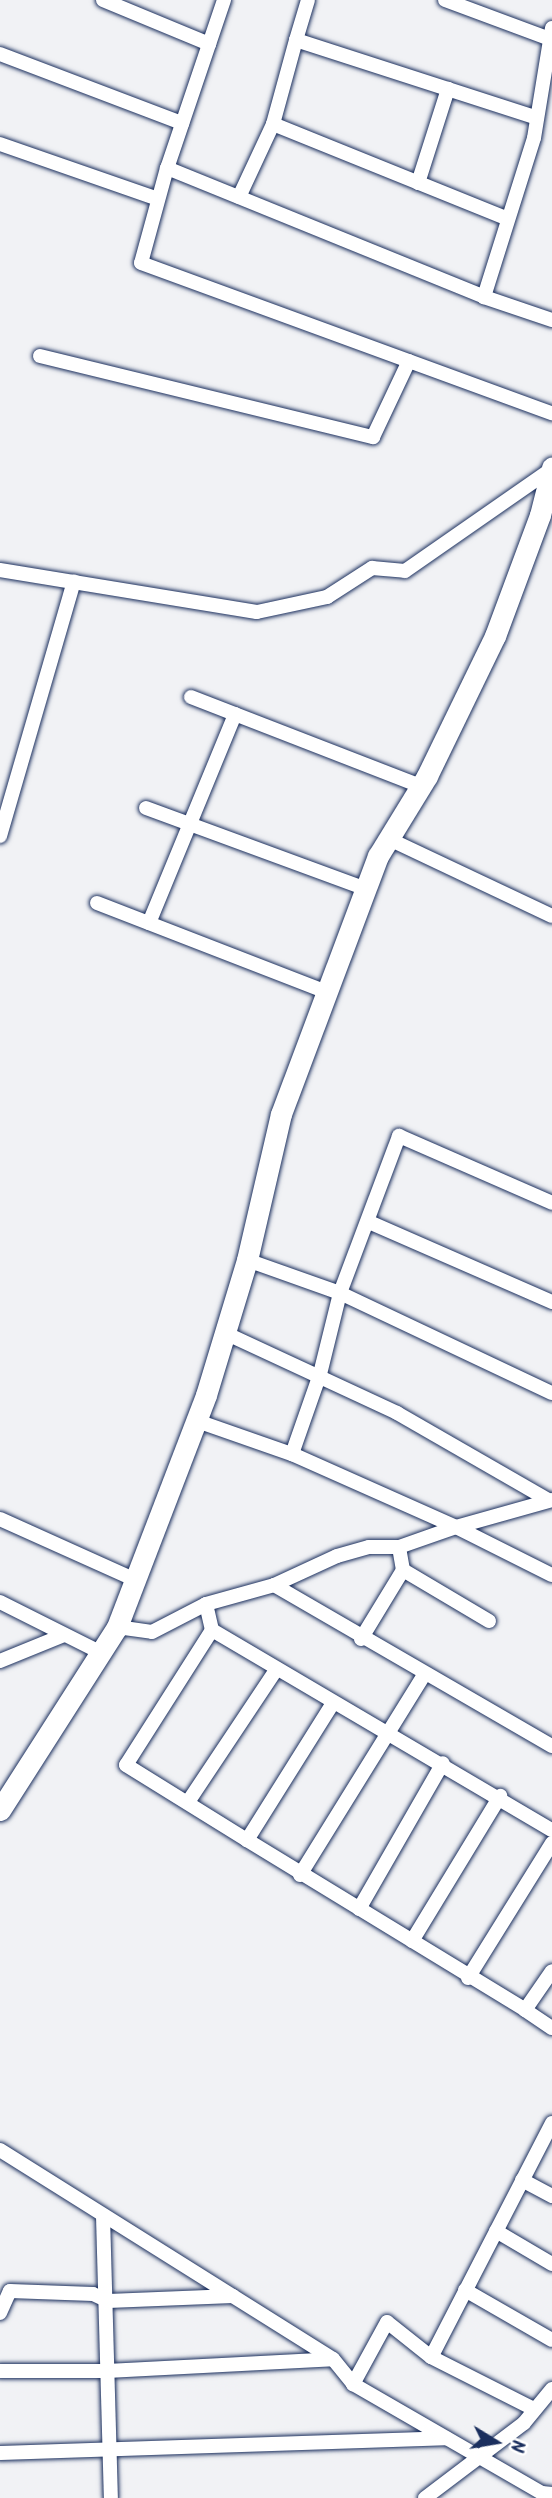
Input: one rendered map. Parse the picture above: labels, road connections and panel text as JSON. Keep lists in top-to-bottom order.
{
  "north": "right"
}
